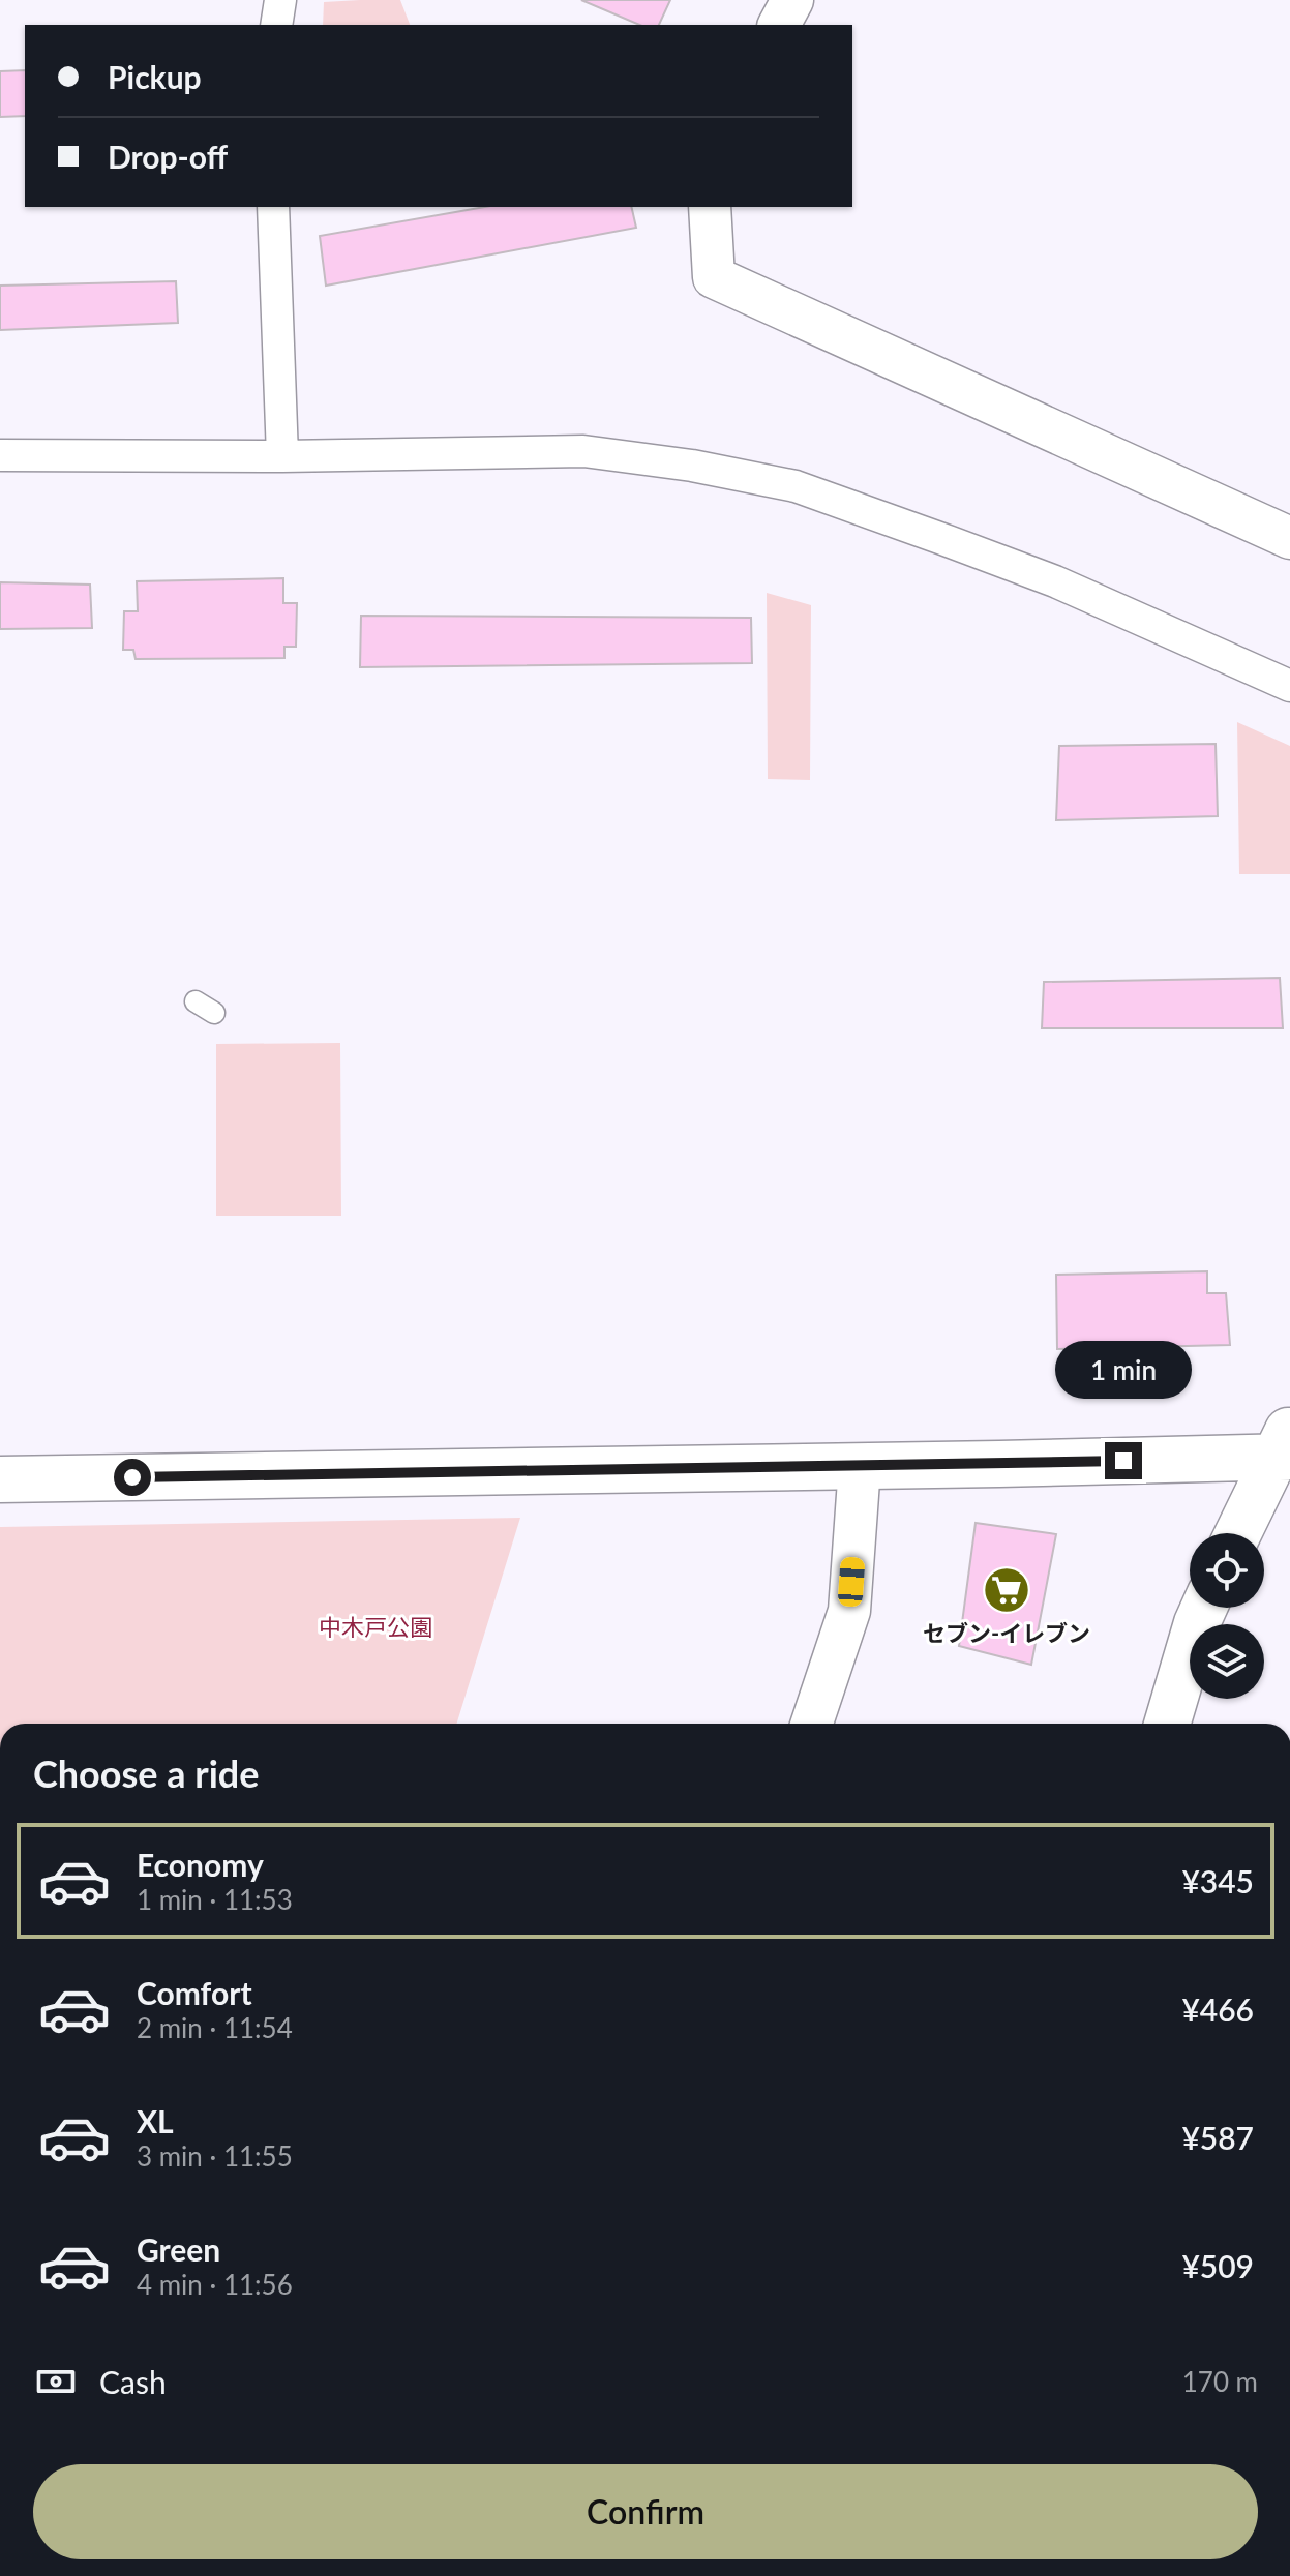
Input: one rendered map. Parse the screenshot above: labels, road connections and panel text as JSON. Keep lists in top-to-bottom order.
{
  "parks": ["中木戸公園"],
  "places": {
    "supermarket": ["セブン-イレブン"]
  },
  "page": {
    "banner": ["Pickup", "Drop-off"],
    "bubble": "1 min",
    "heading": "Choose a ride",
    "list": [
      {
        "name": "Economy",
        "note": "1 min · 11:53",
        "value": "¥345"
      },
      {
        "name": "Comfort",
        "note": "2 min · 11:54",
        "value": "¥466"
      },
      {
        "name": "XL",
        "note": "3 min · 11:55",
        "value": "¥587"
      },
      {
        "name": "Green",
        "note": "4 min · 11:56",
        "value": "¥509"
      }
    ],
    "pay": ["Cash", "170 m"],
    "buttons": "Confirm"
  }
}
